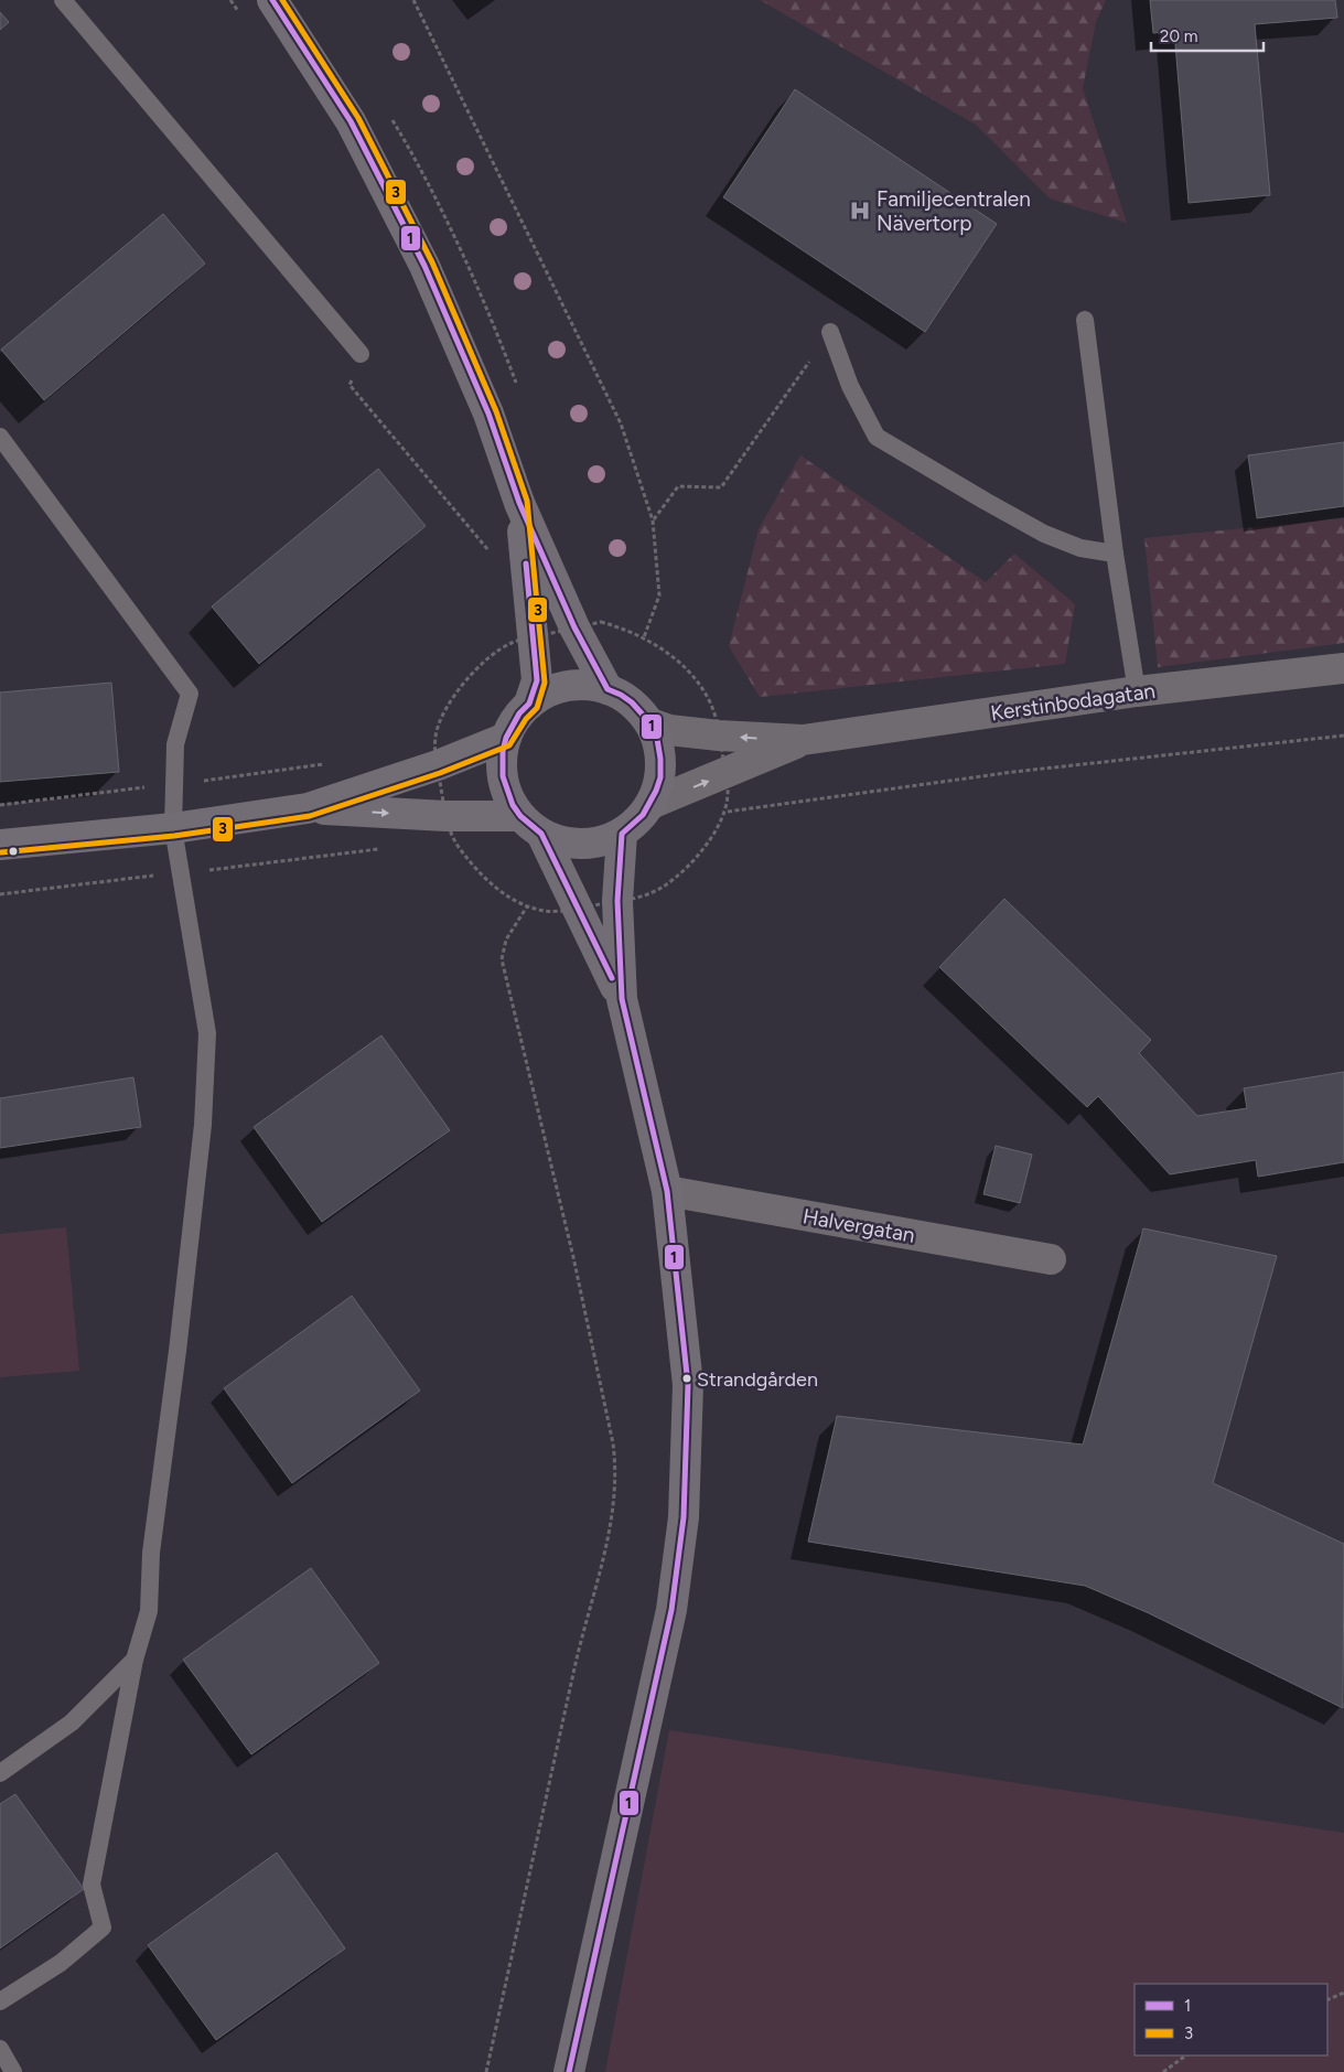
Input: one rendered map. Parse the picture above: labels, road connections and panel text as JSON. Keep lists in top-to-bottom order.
{
  "streets": {
    "street": ["Kerstinbodagatan", "Halvergatan"]
  },
  "places": {
    "hospital": ["Familjecentralen Nävertorp"],
    "other": ["Strandgården"]
  },
  "lines": ["transit line 1", "transit line 3"],
  "legend": ["1", "3"],
  "scale_bar": "20 m"
}
